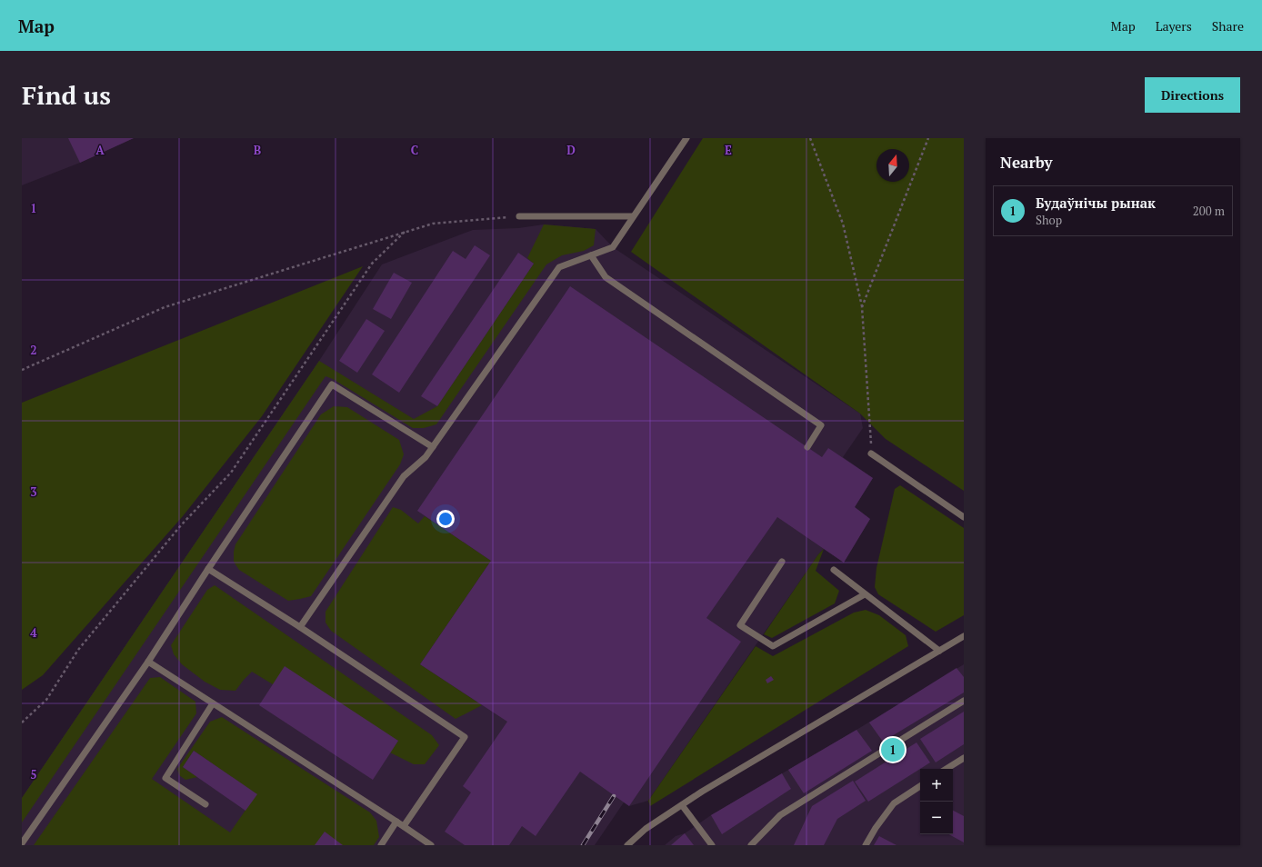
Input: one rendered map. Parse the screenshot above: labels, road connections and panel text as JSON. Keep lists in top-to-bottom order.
{
  "north": "top",
  "page": {
    "header": "Map",
    "nav": ["Map", "Layers", "Share"],
    "buttons": "Directions",
    "title": "Find us",
    "heading": "Nearby",
    "list": [
      {
        "mark": "1",
        "name": "Будаўнічы рынак",
        "note": "Shop",
        "value": "200 m"
      }
    ],
    "pins": "1",
    "map_buttons": ["+", "−"]
  },
  "grid": {
    "columns": [
      "A",
      "B",
      "C",
      "D",
      "E"
    ],
    "rows": [
      "1",
      "2",
      "3",
      "4",
      "5"
    ]
  }
}
